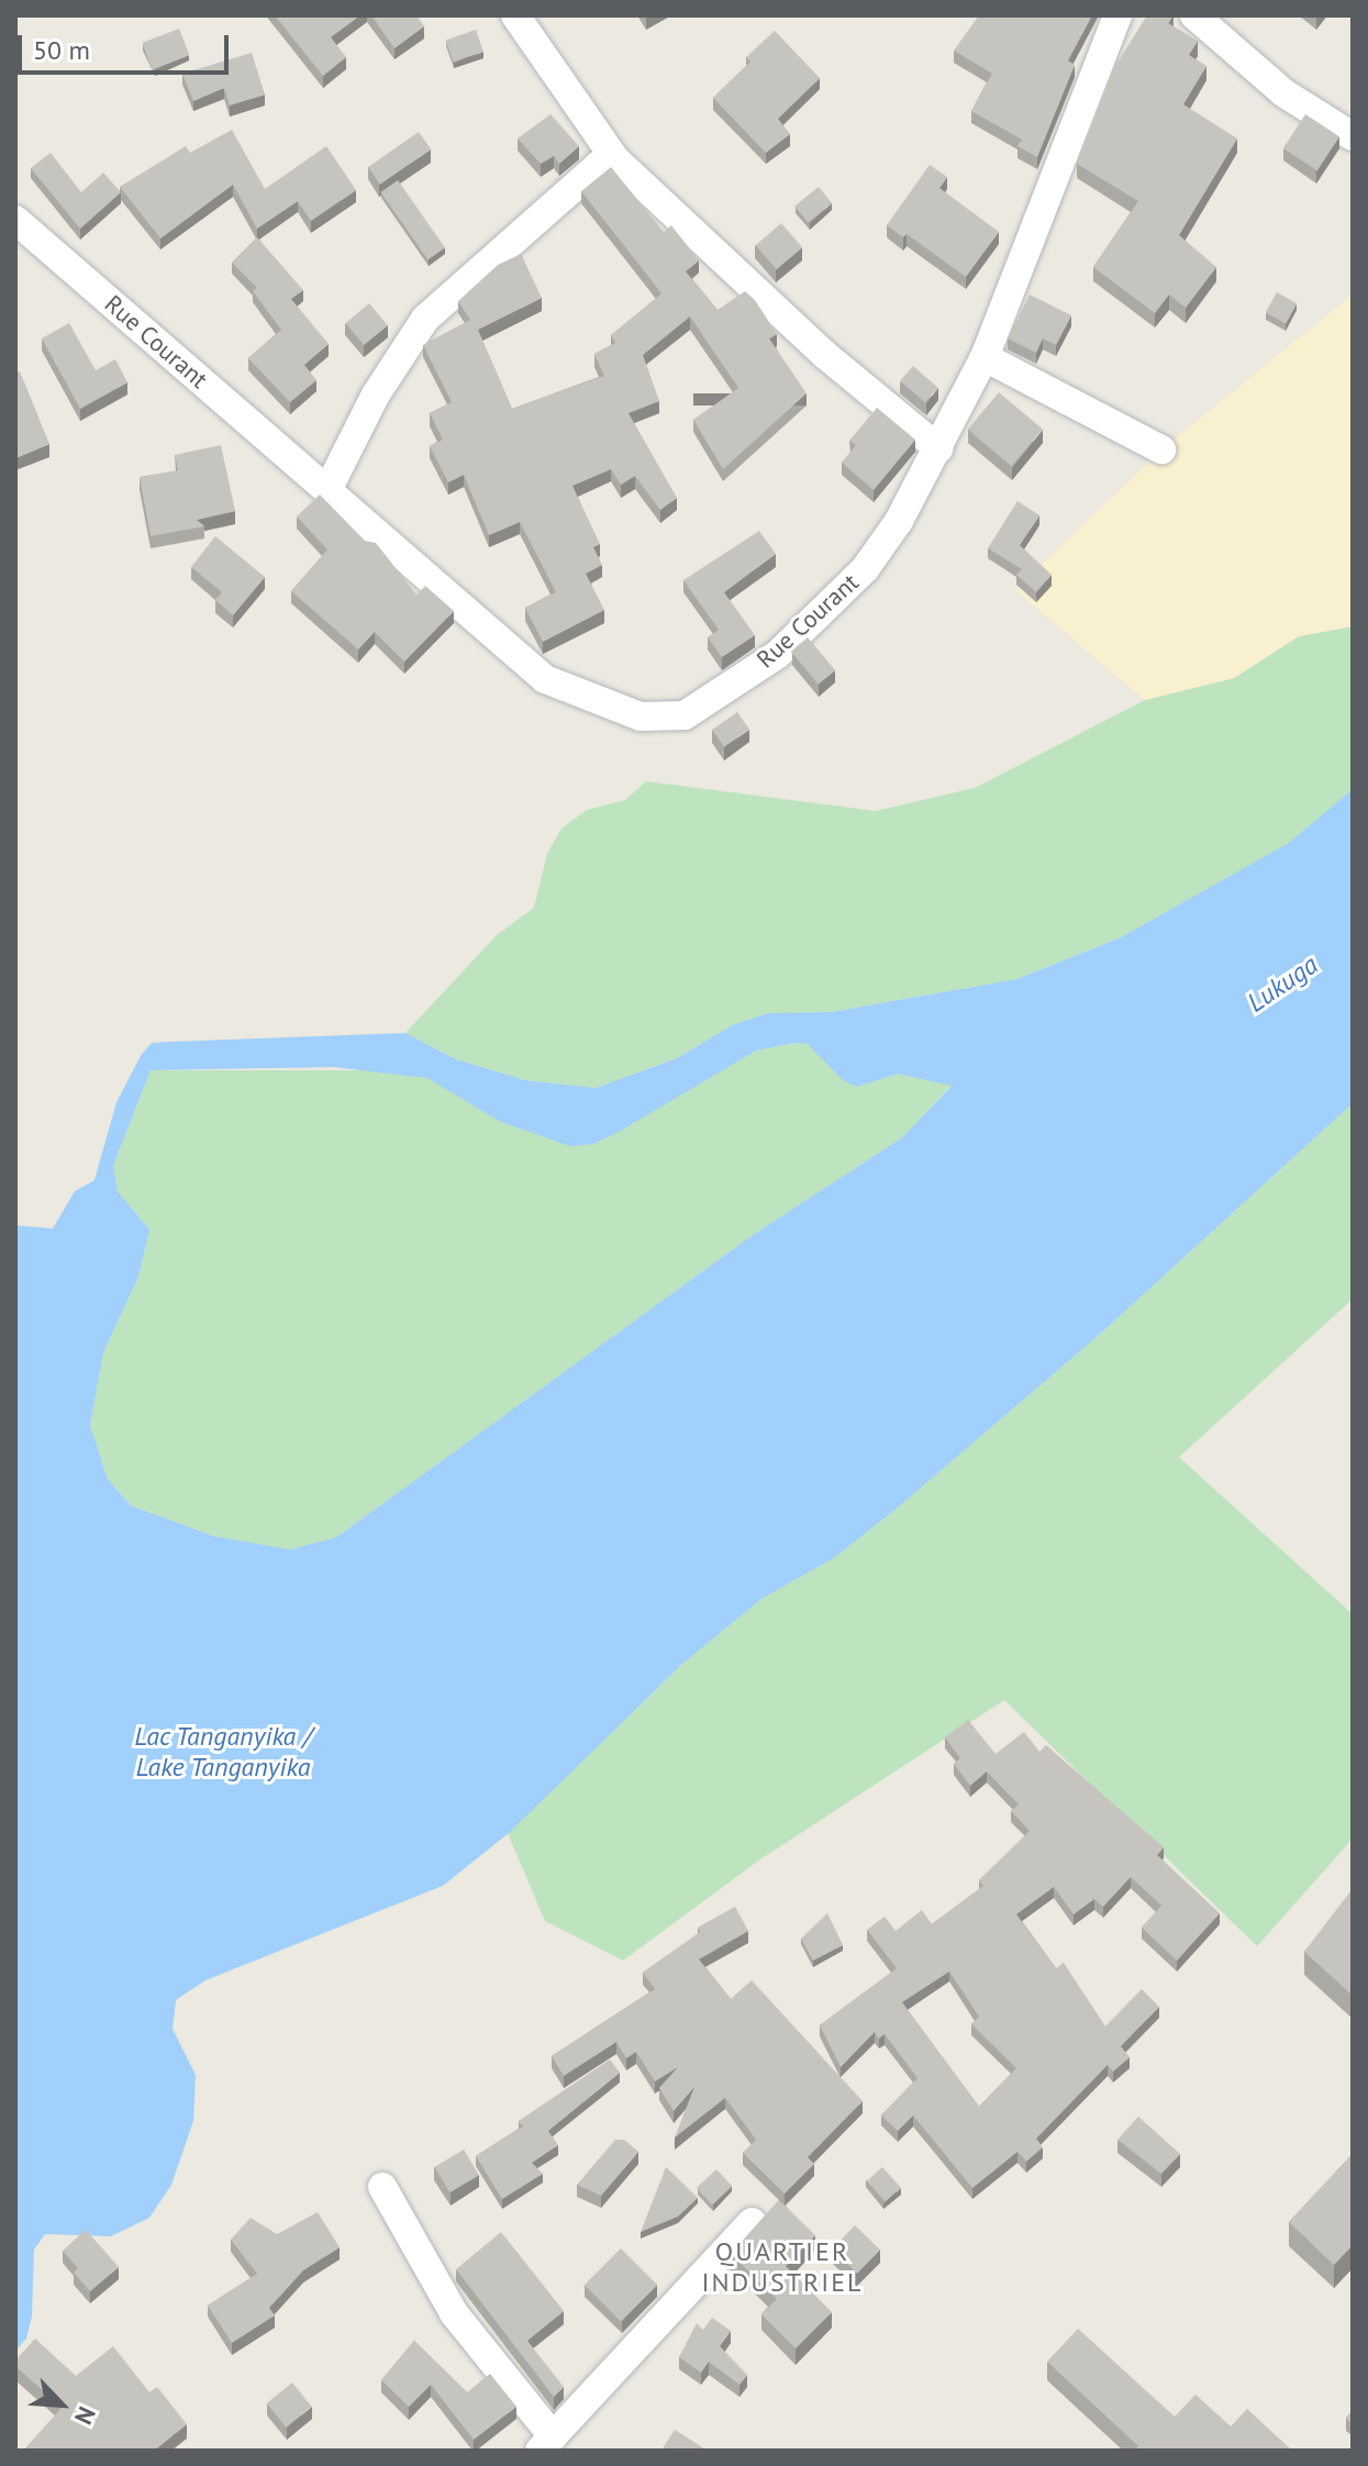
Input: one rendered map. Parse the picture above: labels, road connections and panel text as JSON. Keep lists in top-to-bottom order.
{
  "streets": {
    "street": ["Rue Courant"]
  },
  "districts": ["QUARTIER INDUSTRIEL"],
  "water": ["Lukuga", "Lac Tanganyika / Lake Tanganyika"],
  "scale_bar": "50 m",
  "north": "bottom right"
}
